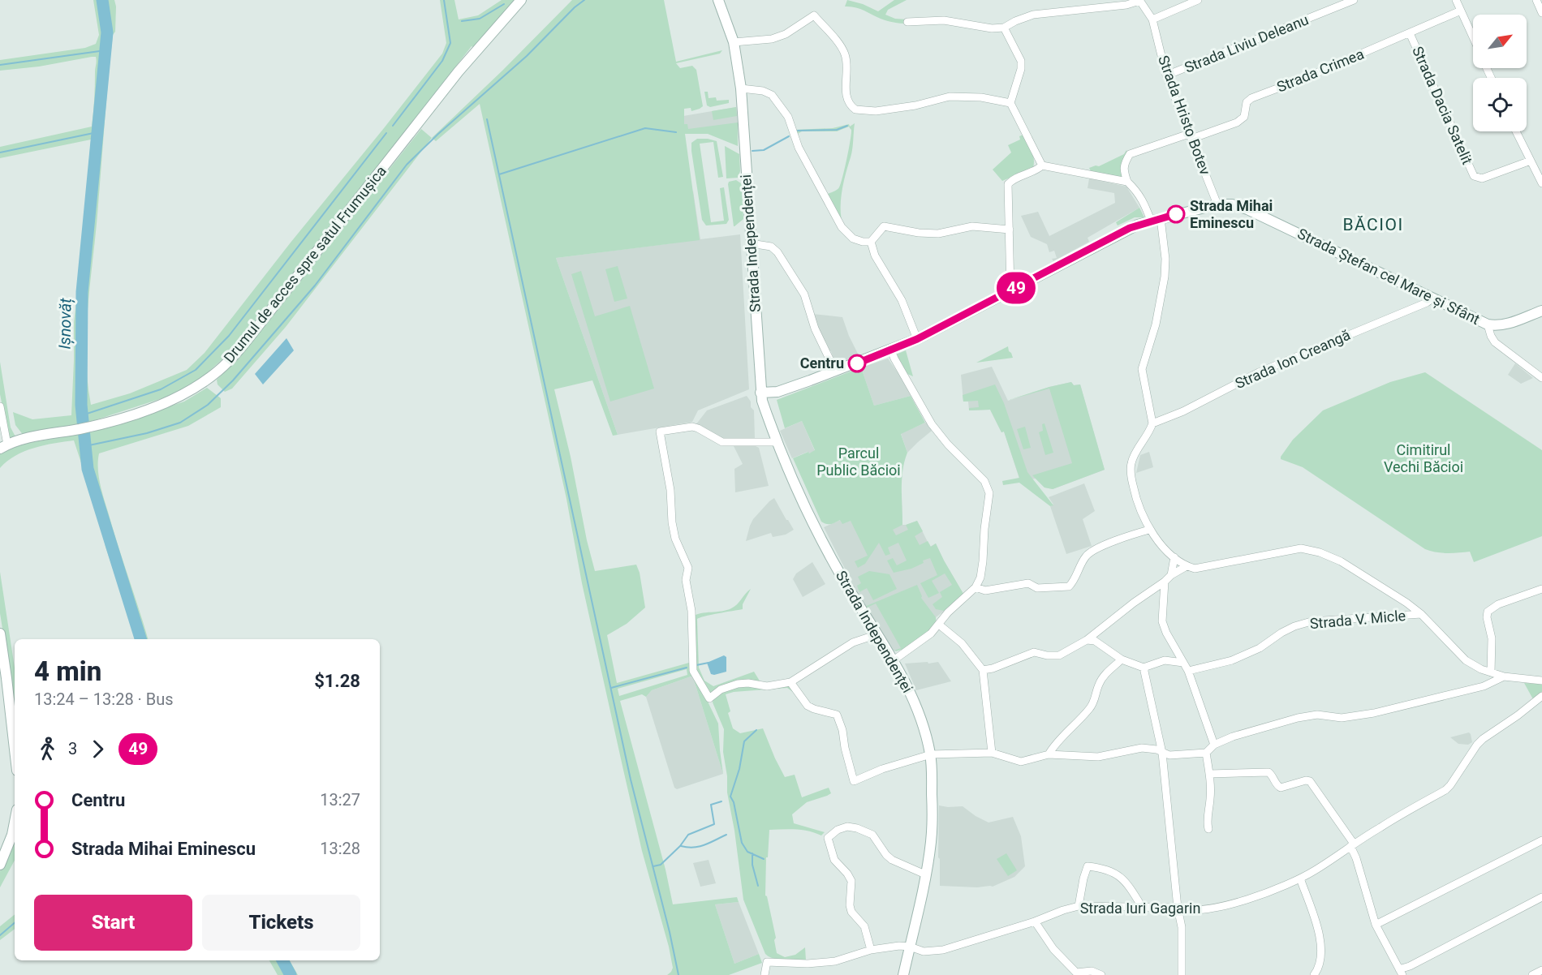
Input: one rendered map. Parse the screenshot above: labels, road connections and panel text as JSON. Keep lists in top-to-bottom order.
{
  "streets": {
    "main road": ["Strada Independenței", "Drumul de acces spre satul Frumușica", "Strada Ștefan cel Mare și Sfânt"],
    "street": [
      "Strada Liviu Deleanu",
      "Strada Crimea",
      "Strada Dacia Satelit",
      "Strada Hristo Botev",
      "Strada Ion Creangă",
      "Strada V. Micle",
      "Strada Iuri Gagarin"
    ]
  },
  "crossings": [
    ["Strada Liviu Deleanu", "Strada Hristo Botev"],
    ["Strada Crimea", "Strada Dacia Satelit"],
    ["Strada Crimea", "Strada Hristo Botev"],
    ["Strada Hristo Botev", "Strada Ștefan cel Mare și Sfânt"],
    ["Strada Independenței", "Strada Ștefan cel Mare și Sfânt"],
    ["Strada Independenței", "Strada Iuri Gagarin"],
    ["Strada Ștefan cel Mare și Sfânt", "Strada Ion Creangă"]
  ],
  "districts": ["BĂCIOI"],
  "water": ["Ișnovăț"],
  "parks": ["Cimitirul Vechi Băcioi", "Parcul Public Băcioi"],
  "places": ["Strada Mihai Eminescu", "Centru"],
  "lines": ["bus line 49"],
  "north": "top right",
  "page": {
    "on_map": "49",
    "heading": ["4 min", "13:24 – 13:28 · Bus", "$1.28"],
    "legs": ["3", "49"],
    "list": [
      {
        "name": "Centru",
        "value": "13:27"
      },
      {
        "name": "Strada Mihai Eminescu",
        "value": "13:28"
      }
    ],
    "buttons": ["Start", "Tickets"]
  }
}
